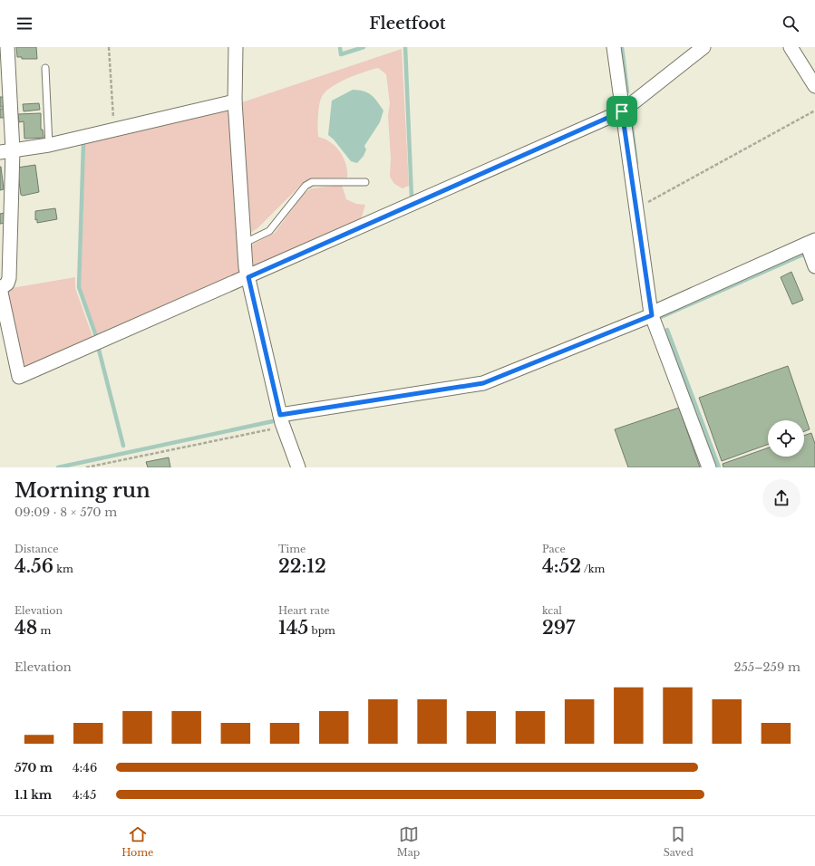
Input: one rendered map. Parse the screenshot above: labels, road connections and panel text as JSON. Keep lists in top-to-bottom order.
{
  "page": {
    "header": "Fleetfoot",
    "heading": ["Morning run", "09:09 · 8 × 570 m"],
    "stats": [
      ["Distance", "4.56 km"],
      ["Time", "22:12"],
      ["Pace", "4:52 /km"],
      ["Elevation", "48 m"],
      ["Heart rate", "145 bpm"],
      ["kcal", "297"]
    ],
    "chart": ["Elevation", "255–259 m"],
    "list": [
      {
        "name": "570 m",
        "note": "4:46"
      },
      {
        "name": "1.1 km",
        "note": "4:45"
      }
    ],
    "tabs": ["Home", "Map", "Saved"]
  }
}
